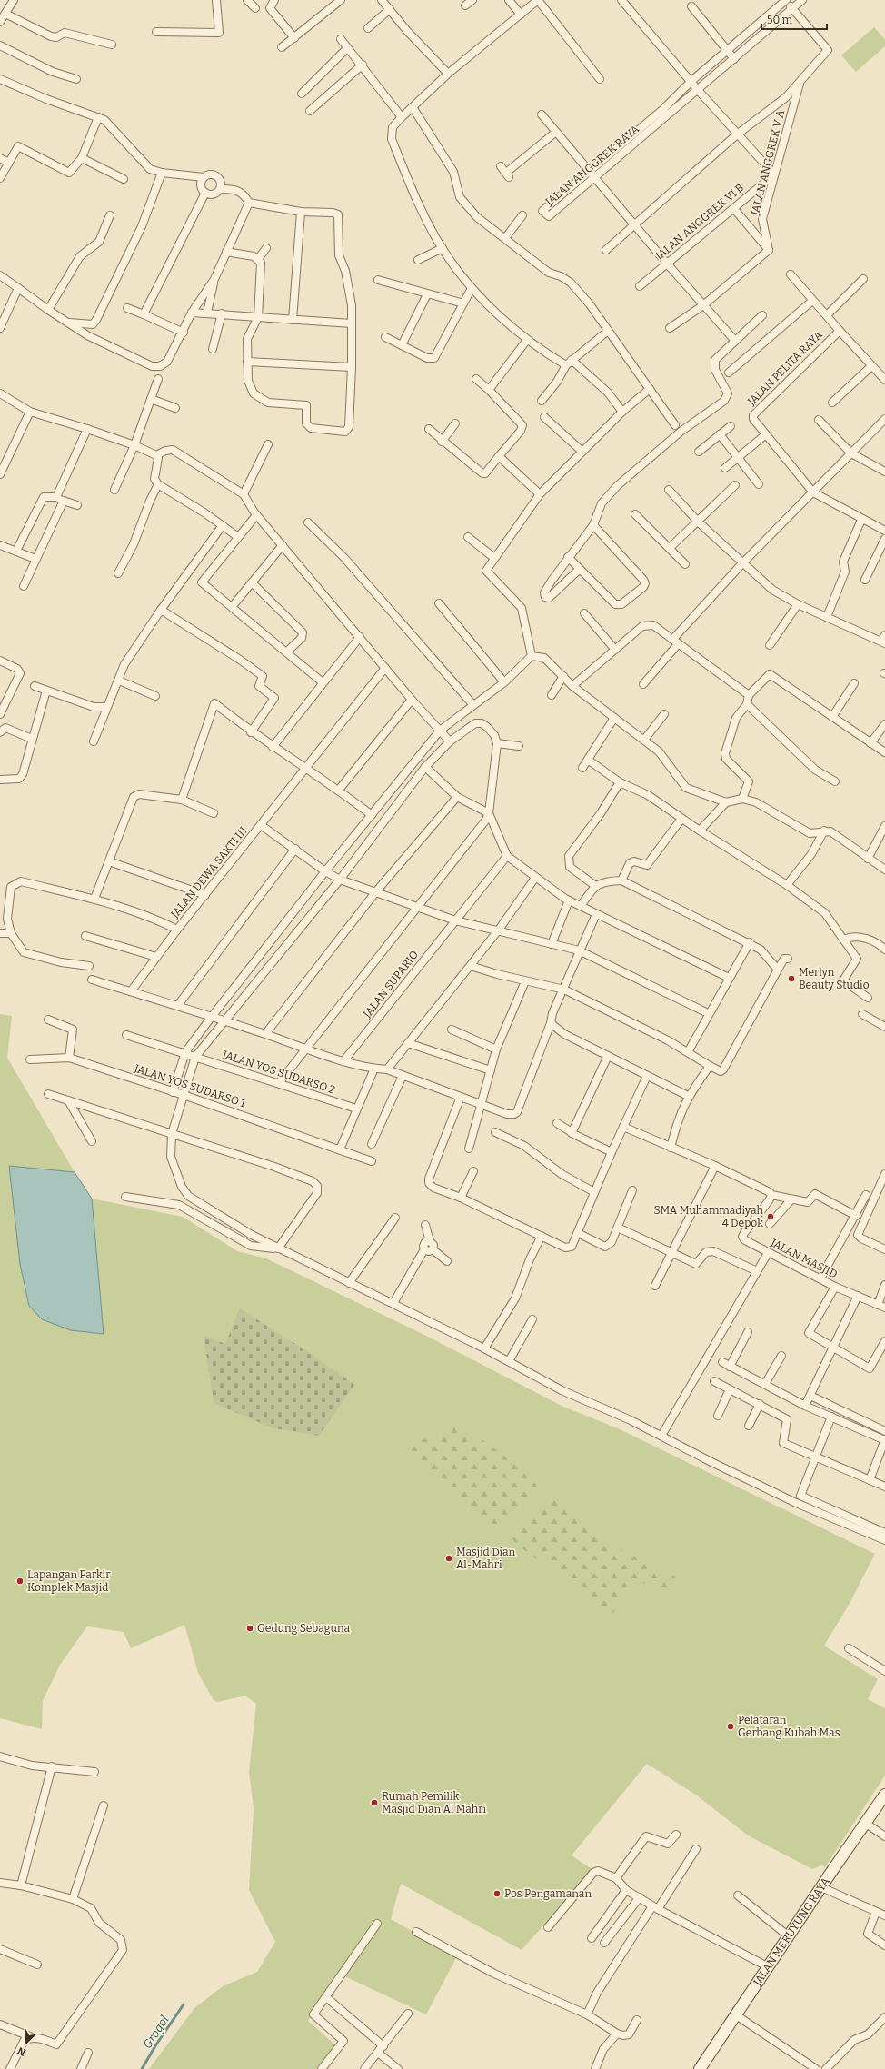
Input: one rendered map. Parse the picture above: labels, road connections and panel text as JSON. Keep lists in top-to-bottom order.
{
  "streets": {
    "main road": ["JALAN MERUYUNG RAYA"],
    "street": [
      "JALAN ANGGREK V A",
      "JALAN ANGGREK RAYA",
      "JALAN ANGGREK VI B",
      "JALAN PELITA RAYA",
      "JALAN DEWA SAKTI III",
      "JALAN SUPARJO",
      "JALAN YOS SUDARSO 2",
      "JALAN YOS SUDARSO 1",
      "JALAN MASJID"
    ]
  },
  "crossings": [
    ["JALAN ANGGREK V A", "JALAN ANGGREK VI B"]
  ],
  "water": ["Grogol"],
  "places": [
    "Merlyn Beauty Studio",
    "SMA Muhammadiyah 4 Depok",
    "Masjid Dian Al-Mahri",
    "Lapangan Parkir Komplek Masjid",
    "Gedung Sebaguna",
    "Pelataran Gerbang Kubah Mas",
    "Rumah Pemilik Masjid Dian Al Mahri",
    "Pos Pengamanan"
  ],
  "scale_bar": "50 m",
  "north": "bottom left"
}
